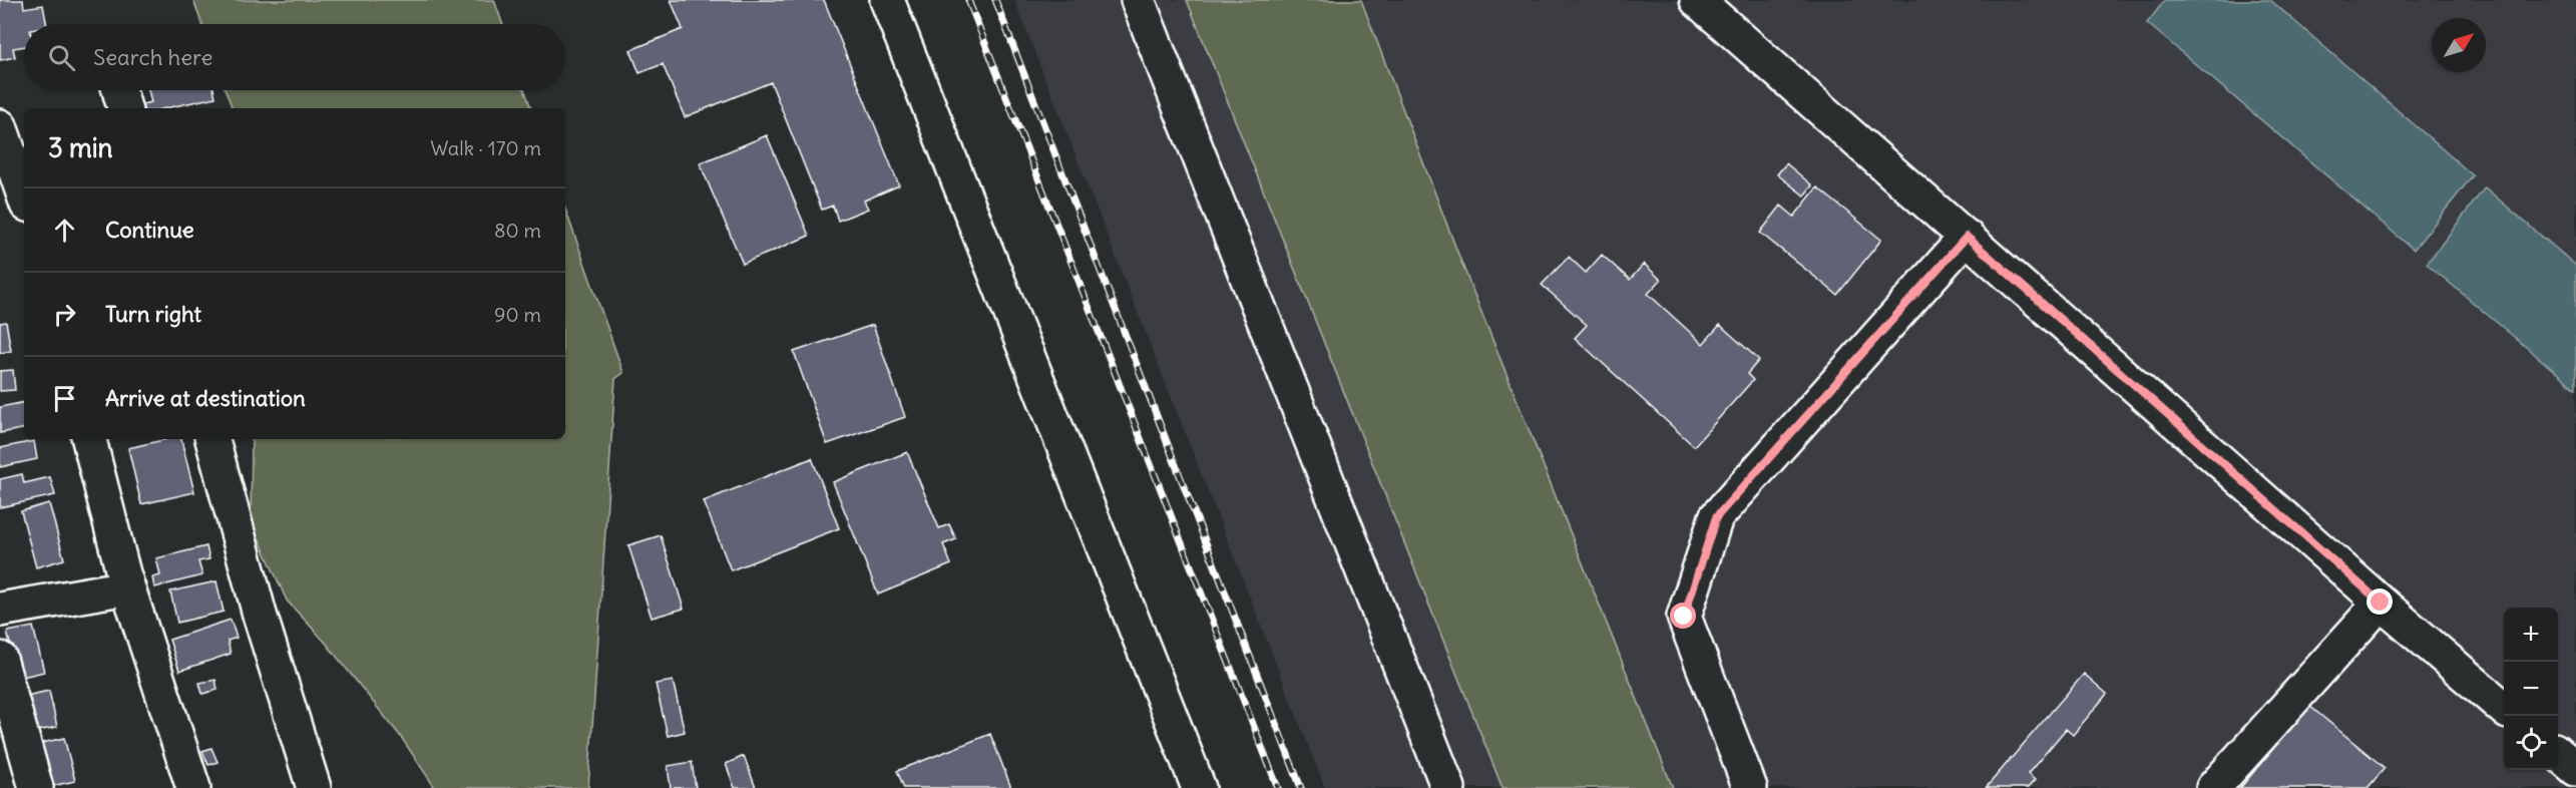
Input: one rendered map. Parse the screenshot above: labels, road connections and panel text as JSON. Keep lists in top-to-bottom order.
{
  "north": "top right",
  "page": {
    "search": "Search here",
    "heading": ["3 min", "Walk · 170 m"],
    "list": [
      ["Continue", "80 m"],
      ["Turn right", "90 m"],
      "Arrive at destination"
    ],
    "map_buttons": ["+", "−"]
  }
}
